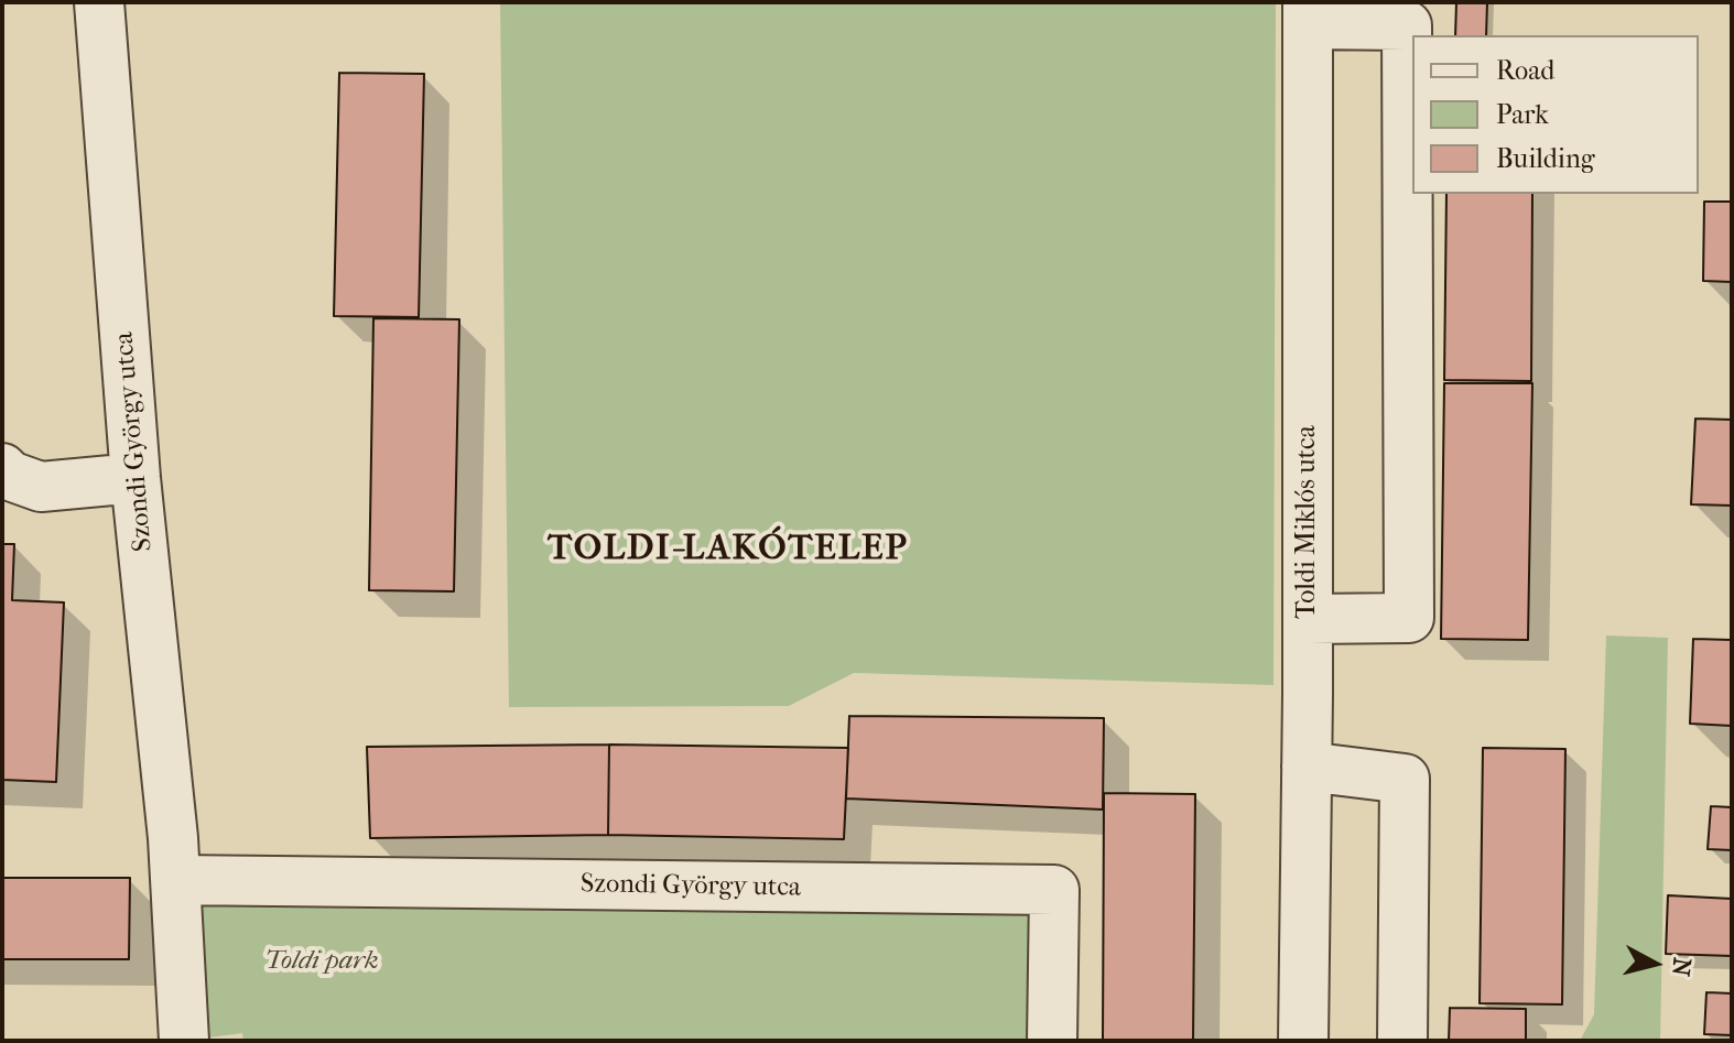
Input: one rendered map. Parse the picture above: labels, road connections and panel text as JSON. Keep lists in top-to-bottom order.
{
  "streets": {
    "street": ["Szondi György utca", "Toldi Miklós utca"]
  },
  "districts": ["TOLDI-LAKÓTELEP"],
  "parks": ["Toldi park"],
  "legend": ["Road", "Park", "Building"],
  "north": "right"
}
